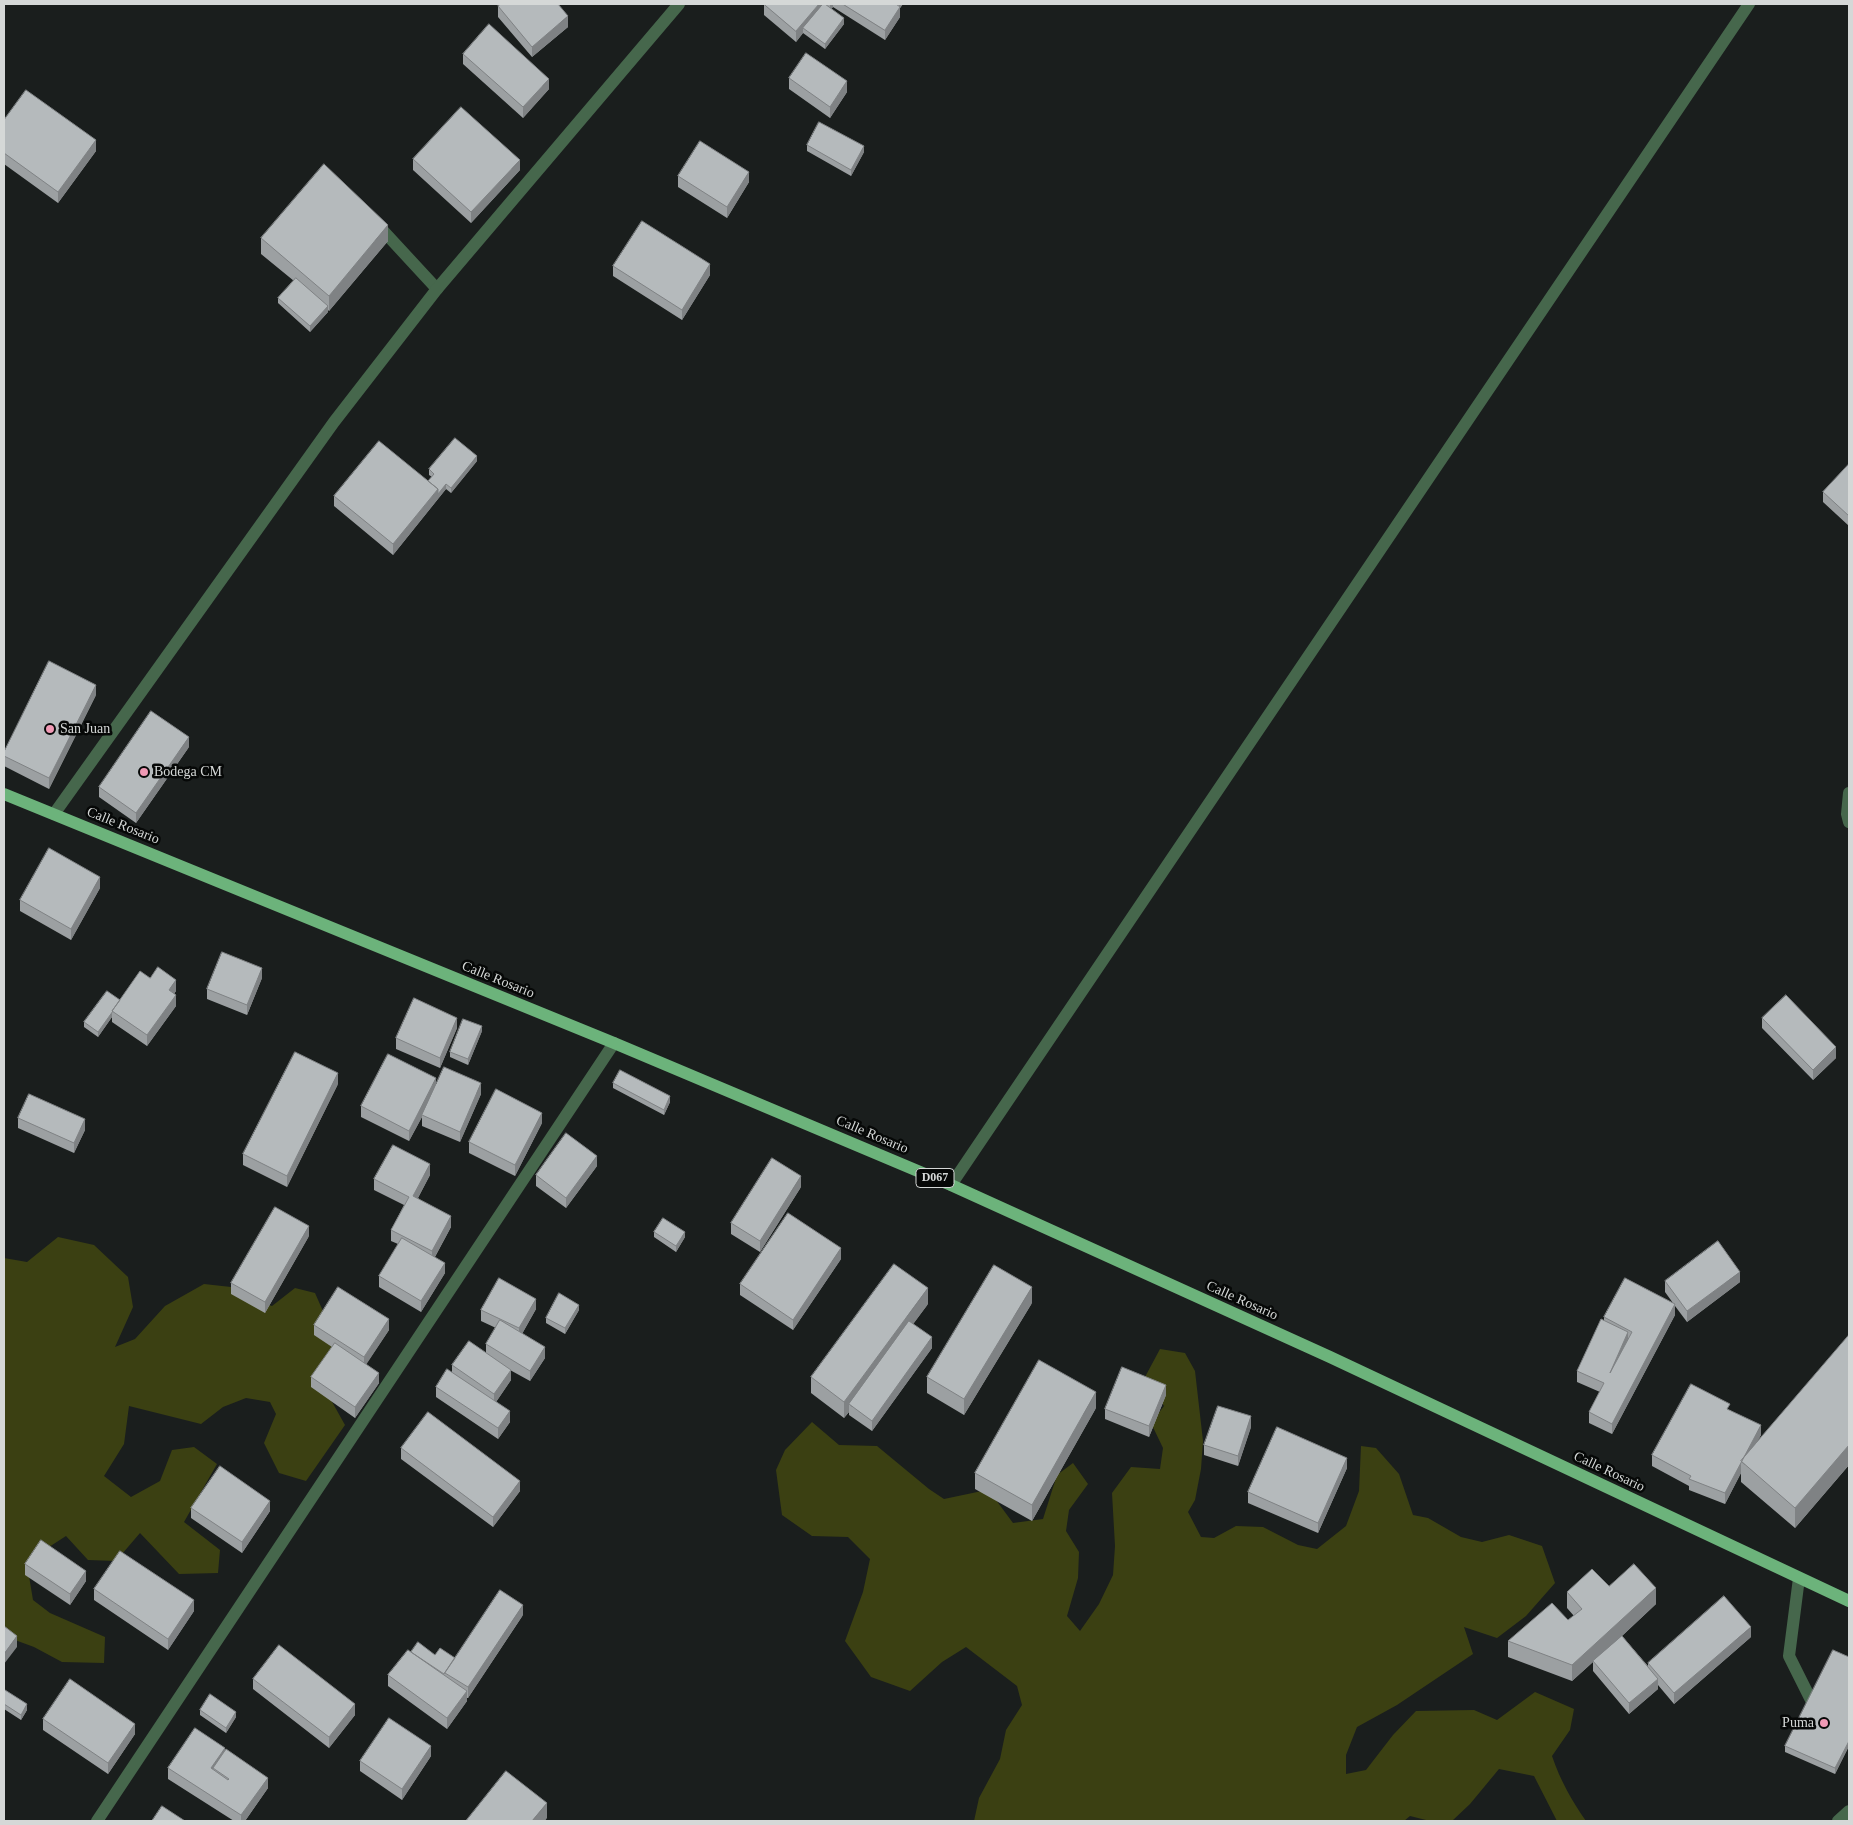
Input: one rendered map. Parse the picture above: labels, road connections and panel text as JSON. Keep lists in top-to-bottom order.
{
  "streets": {
    "main road": ["Calle Rosario", "D067"]
  },
  "places": ["San Juan", "Bodega CM", "Puma"]
}
